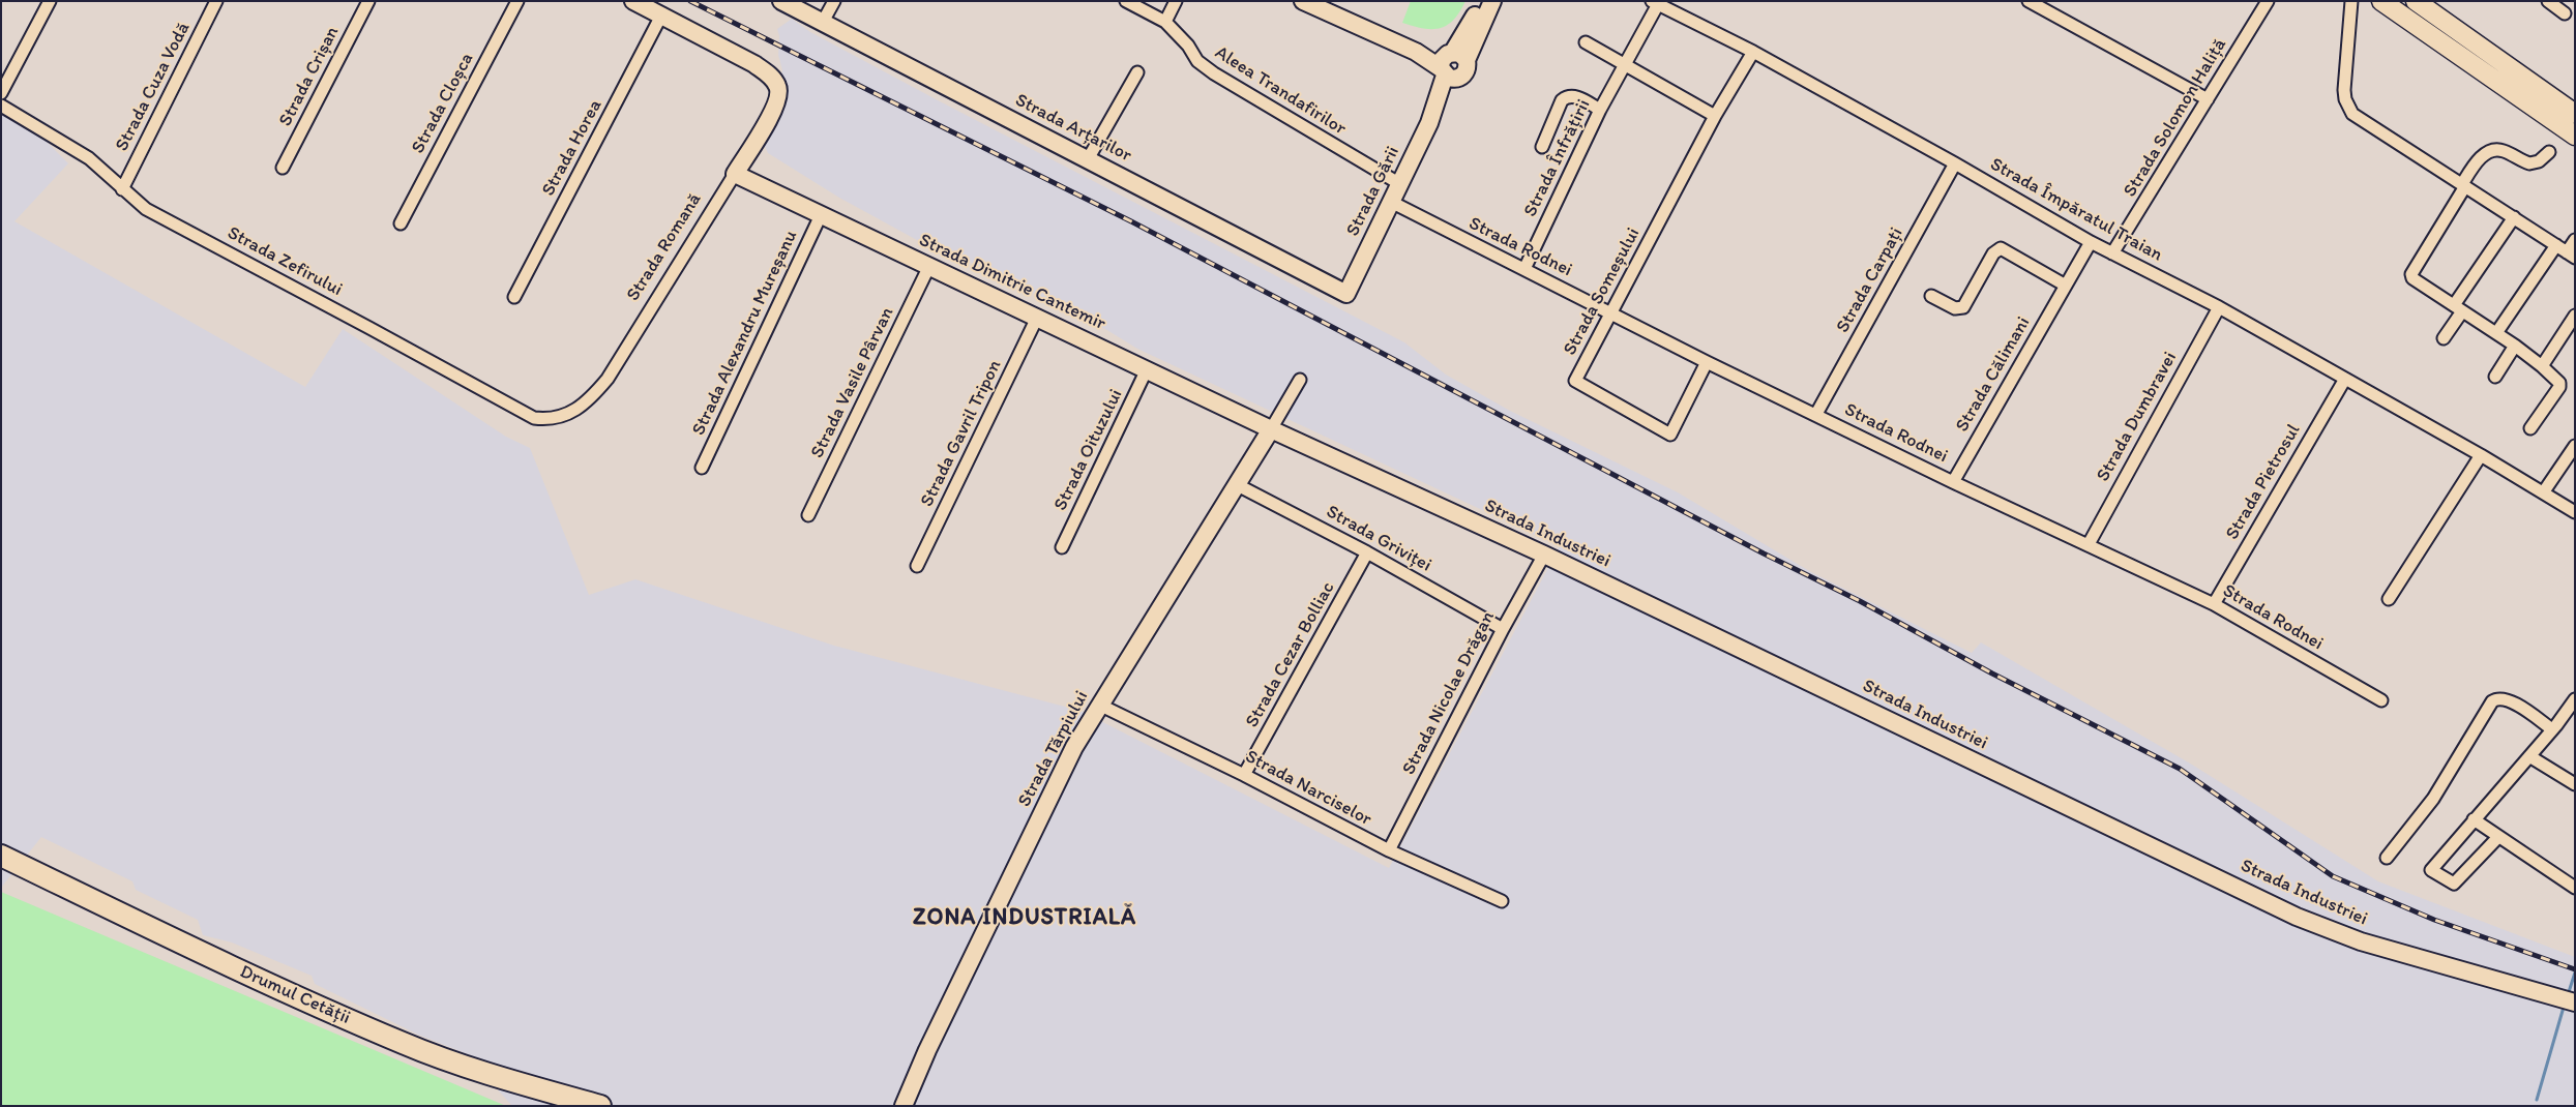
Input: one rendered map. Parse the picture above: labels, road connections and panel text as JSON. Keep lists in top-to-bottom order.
{
  "streets": {
    "highway": ["Drumul Cetății"],
    "street": [
      "Strada Crișan",
      "Strada Cuza Vodă",
      "Aleea Trandafirilor",
      "Strada Cloșca",
      "Strada Solomon Haliță",
      "Strada Arțarilor",
      "Strada Horea",
      "Strada Înfrățirii",
      "Strada Gării",
      "Strada Împăratul Traian",
      "Strada Romană",
      "Strada Rodnei",
      "Strada Zefirului",
      "Strada Carpați",
      "Strada Dimitrie Cantemir",
      "Strada Someșului",
      "Strada Alexandru Mureșanu",
      "Strada Călimani",
      "Strada Vasile Pârvan",
      "Strada Dumbravei",
      "Strada Gavril Tripon",
      "Strada Oituzului",
      "Strada Pietrosul",
      "Strada Industriei",
      "Strada Griviței",
      "Strada Cezar Bolliac",
      "Strada Nicolae Drăgan",
      "Strada Tărpiului",
      "Strada Narciselor"
    ]
  },
  "crossings": [
    ["Strada Cuza Vodă", "Strada Zefirului"],
    ["Aleea Trandafirilor", "Strada Gării"],
    ["Strada Solomon Haliță", "Strada Împăratul Traian"],
    ["Strada Arțarilor", "Strada Gării"],
    ["Strada Horea", "Strada Romană"],
    ["Strada Înfrățirii", "Strada Împăratul Traian"],
    ["Strada Înfrățirii", "Strada Rodnei"],
    ["Strada Gării", "Strada Rodnei"],
    ["Strada Împăratul Traian", "Strada Carpați"],
    ["Strada Împăratul Traian", "Strada Someșului"],
    ["Strada Împăratul Traian", "Strada Călimani"],
    ["Strada Împăratul Traian", "Strada Dumbravei"],
    ["Strada Împăratul Traian", "Strada Pietrosul"],
    ["Strada Romană", "Strada Zefirului"],
    ["Strada Romană", "Strada Dimitrie Cantemir"],
    ["Strada Rodnei", "Strada Carpați"],
    ["Strada Rodnei", "Strada Someșului"],
    ["Strada Rodnei", "Strada Călimani"],
    ["Strada Rodnei", "Strada Dumbravei"],
    ["Strada Rodnei", "Strada Pietrosul"],
    ["Strada Dimitrie Cantemir", "Strada Alexandru Mureșanu"],
    ["Strada Dimitrie Cantemir", "Strada Vasile Pârvan"],
    ["Strada Dimitrie Cantemir", "Strada Gavril Tripon"],
    ["Strada Dimitrie Cantemir", "Strada Oituzului"],
    ["Strada Dimitrie Cantemir", "Strada Industriei"],
    ["Strada Dimitrie Cantemir", "Strada Tărpiului"],
    ["Strada Industriei", "Strada Nicolae Drăgan"],
    ["Strada Industriei", "Strada Tărpiului"],
    ["Strada Griviței", "Strada Cezar Bolliac"],
    ["Strada Griviței", "Strada Nicolae Drăgan"],
    ["Strada Griviței", "Strada Tărpiului"],
    ["Strada Cezar Bolliac", "Strada Narciselor"],
    ["Strada Nicolae Drăgan", "Strada Narciselor"],
    ["Strada Tărpiului", "Strada Narciselor"]
  ],
  "districts": ["ZONA INDUSTRIALĂ"]
}
